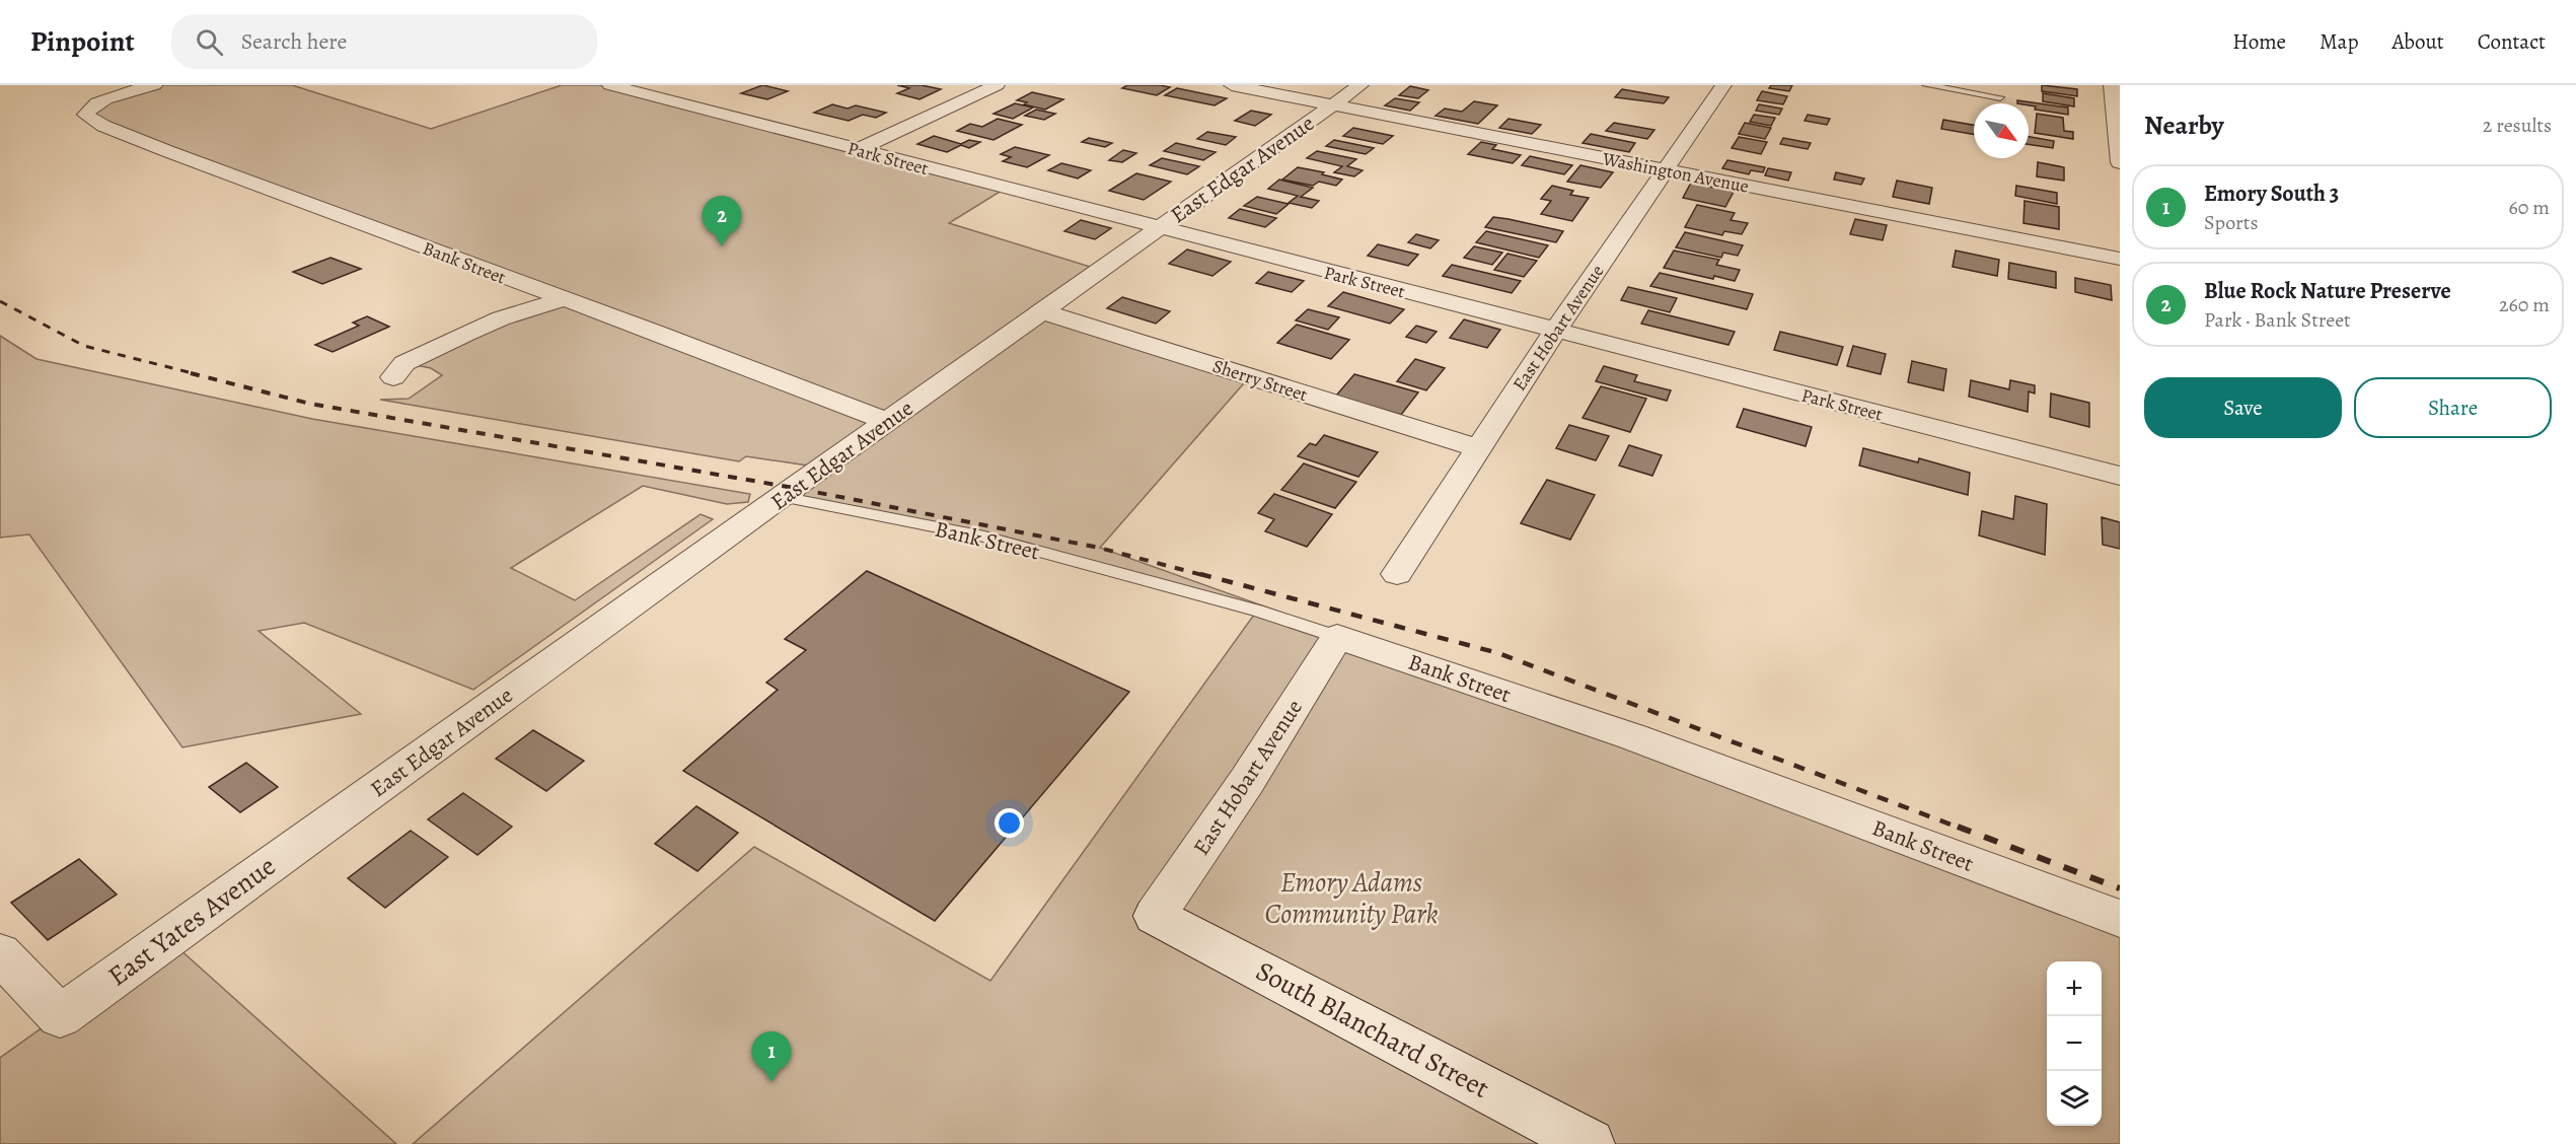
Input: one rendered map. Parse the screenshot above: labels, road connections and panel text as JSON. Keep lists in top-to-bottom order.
{
  "streets": {
    "street": [
      "Park Street",
      "East Edgar Avenue",
      "Washington Avenue",
      "Bank Street",
      "East Hobart Avenue",
      "Sherry Street",
      "East Yates Avenue",
      "South Blanchard Street"
    ]
  },
  "crossings": [
    ["Park Street", "East Edgar Avenue"],
    ["Park Street", "East Hobart Avenue"],
    ["East Edgar Avenue", "Washington Avenue"],
    ["East Edgar Avenue", "Bank Street"],
    ["East Edgar Avenue", "Sherry Street"],
    ["East Edgar Avenue", "East Yates Avenue"],
    ["Washington Avenue", "East Hobart Avenue"],
    ["Bank Street", "East Hobart Avenue"],
    ["East Hobart Avenue", "Sherry Street"],
    ["East Hobart Avenue", "South Blanchard Street"]
  ],
  "parks": ["Emory Adams Community Park"],
  "north": "bottom right",
  "page": {
    "header": "Pinpoint",
    "search": "Search here",
    "nav": [
      "Home",
      "Map",
      "About",
      "Contact"
    ],
    "heading": ["Nearby", "2 results"],
    "list": [
      {
        "mark": "1",
        "name": "Emory South 3",
        "note": "Sports",
        "value": "60 m"
      },
      {
        "mark": "2",
        "name": "Blue Rock Nature Preserve",
        "note": "Park · Bank Street",
        "value": "260 m"
      }
    ],
    "pins": ["2", "1"],
    "buttons": ["Save", "Share"],
    "map_buttons": ["+", "−"]
  }
}
